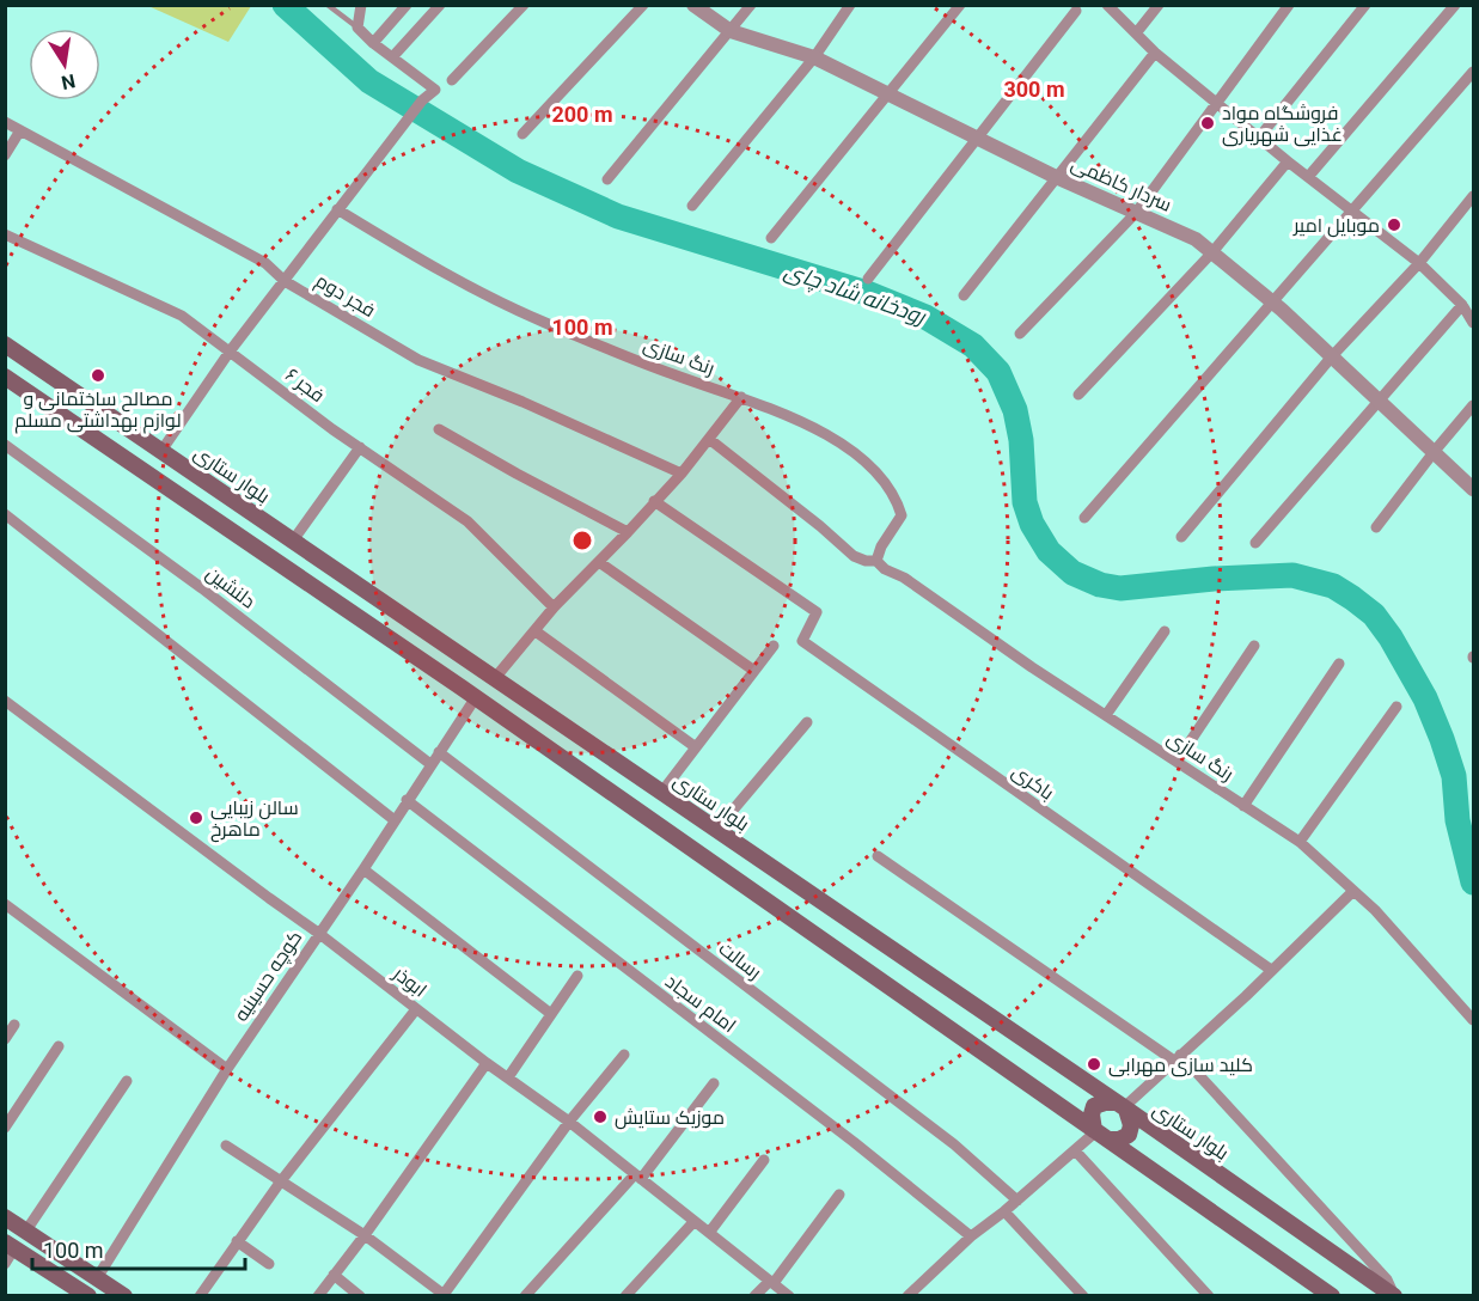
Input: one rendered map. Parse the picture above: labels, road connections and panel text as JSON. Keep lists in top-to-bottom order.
{
  "streets": {
    "main road": ["بلوار ستاری"],
    "street": [
      "سردار کاظمی",
      "فجر دوم",
      "رنگ سازی",
      "فجر ۶",
      "دلنشین",
      "باکری",
      "رسالت",
      "کوچه حسینیه",
      "ابوذر",
      "امام سجاد"
    ]
  },
  "crossings": [
    ["دلنشین", "کوچه حسینیه"],
    ["رسالت", "کوچه حسینیه"],
    ["کوچه حسینیه", "ابوذر"],
    ["کوچه حسینیه", "امام سجاد"]
  ],
  "water": ["رودخانه شاد چای"],
  "places": [
    "فروشگاه مواد غذایی شهریاری",
    "موبایل امیر",
    "مصالح ساختمانی و لوازم بهداشتی مسلم",
    "سالن زیبایی ماهرخ",
    "کلید سازی مهرابی",
    "موزیک ستایش"
  ],
  "scale_bar": "100 m",
  "north": "bottom",
  "rings": ["300 m", "200 m", "100 m"]
}
